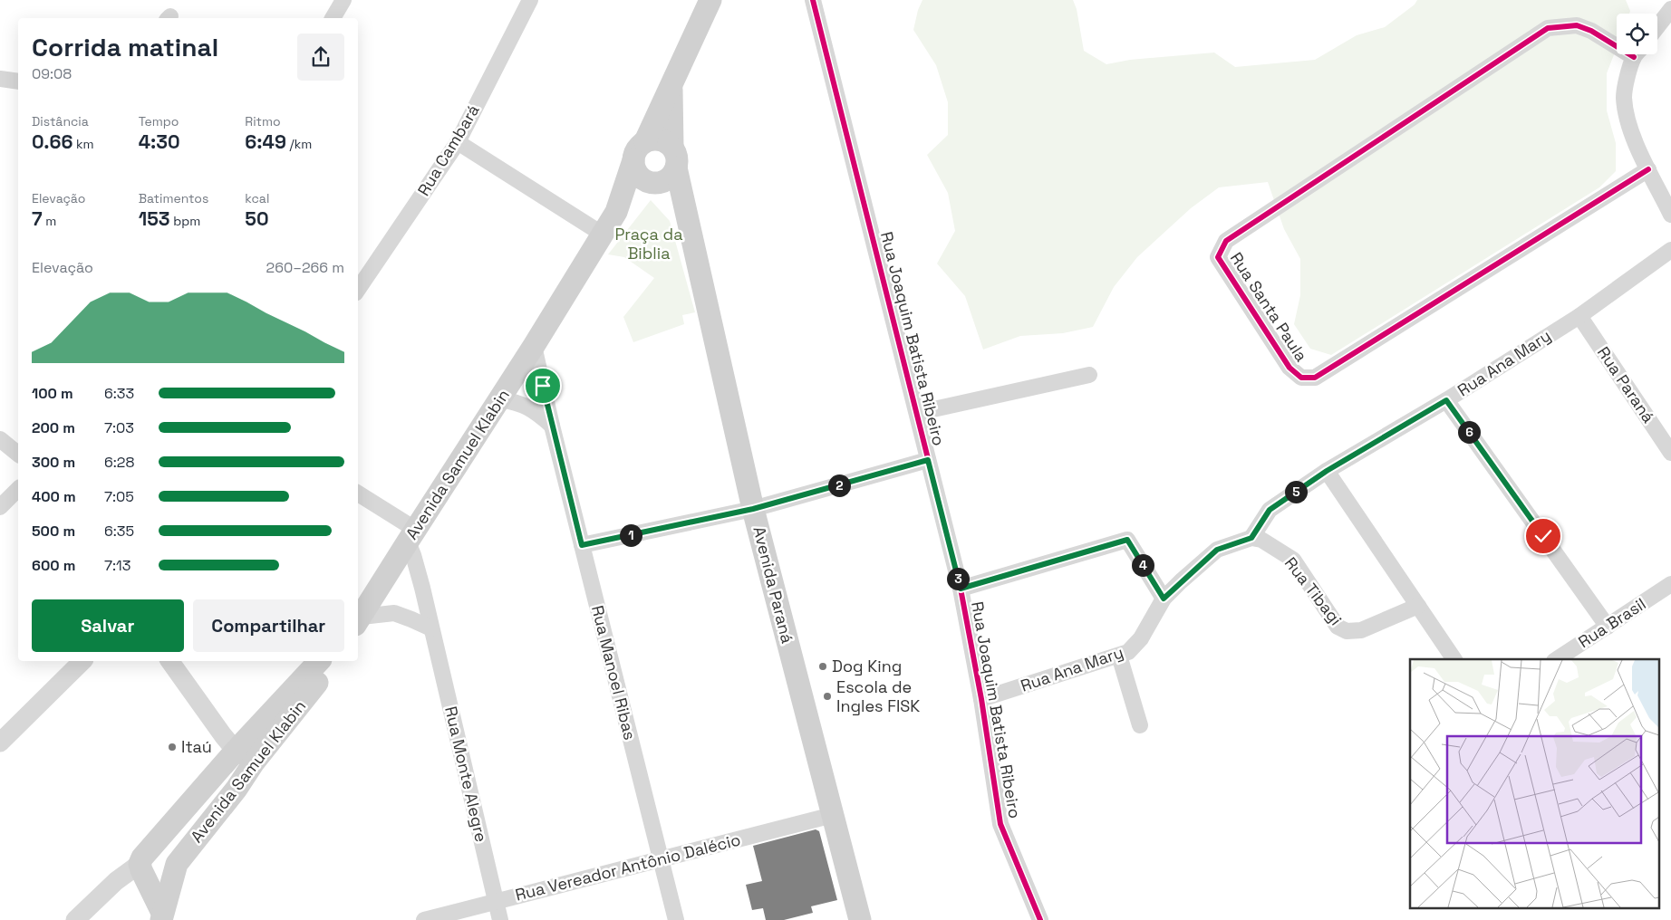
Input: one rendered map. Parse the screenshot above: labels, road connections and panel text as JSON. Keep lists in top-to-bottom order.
{
  "streets": {
    "main road": ["Avenida Samuel Klabin", "Avenida Paraná"],
    "street": [
      "Rua Cambará",
      "Rua Santa Paula",
      "Rua Joaquim Batista Ribeiro",
      "Rua Ana Mary",
      "Rua Paraná",
      "Rua Tibagi",
      "Rua Brasil",
      "Rua Manoel Ribas",
      "Rua Monte Alegre",
      "Rua Vereador Antônio Dalécio"
    ]
  },
  "crossings": [
    ["Rua Joaquim Batista Ribeiro", "Rua Ana Mary"],
    ["Rua Ana Mary", "Rua Paraná"],
    ["Rua Ana Mary", "Rua Tibagi"],
    ["Avenida Samuel Klabin", "Avenida Paraná"],
    ["Avenida Samuel Klabin", "Rua Manoel Ribas"],
    ["Avenida Samuel Klabin", "Rua Monte Alegre"],
    ["Avenida Paraná", "Rua Vereador Antônio Dalécio"],
    ["Rua Manoel Ribas", "Rua Vereador Antônio Dalécio"],
    ["Rua Monte Alegre", "Rua Vereador Antônio Dalécio"]
  ],
  "parks": ["Praça da Biblia"],
  "places": ["Dog King", "Escola de Ingles FISK", "Itaú"],
  "page": {
    "heading": ["Corrida matinal", "09:08"],
    "stats": [
      ["Distância", "0.66 km"],
      ["Tempo", "4:30"],
      ["Ritmo", "6:49 /km"],
      ["Elevação", "7 m"],
      ["Batimentos", "153 bpm"],
      ["kcal", "50"]
    ],
    "chart": ["Elevação", "260–266 m"],
    "list": [
      {
        "name": "100 m",
        "note": "6:33"
      },
      {
        "name": "200 m",
        "note": "7:03"
      },
      {
        "name": "300 m",
        "note": "6:28"
      },
      {
        "name": "400 m",
        "note": "7:05"
      },
      {
        "name": "500 m",
        "note": "6:35"
      },
      {
        "name": "600 m",
        "note": "7:13"
      }
    ],
    "pins": [
      "6",
      "2",
      "5",
      "1",
      "4",
      "3"
    ],
    "buttons": ["Salvar", "Compartilhar"]
  }
}
